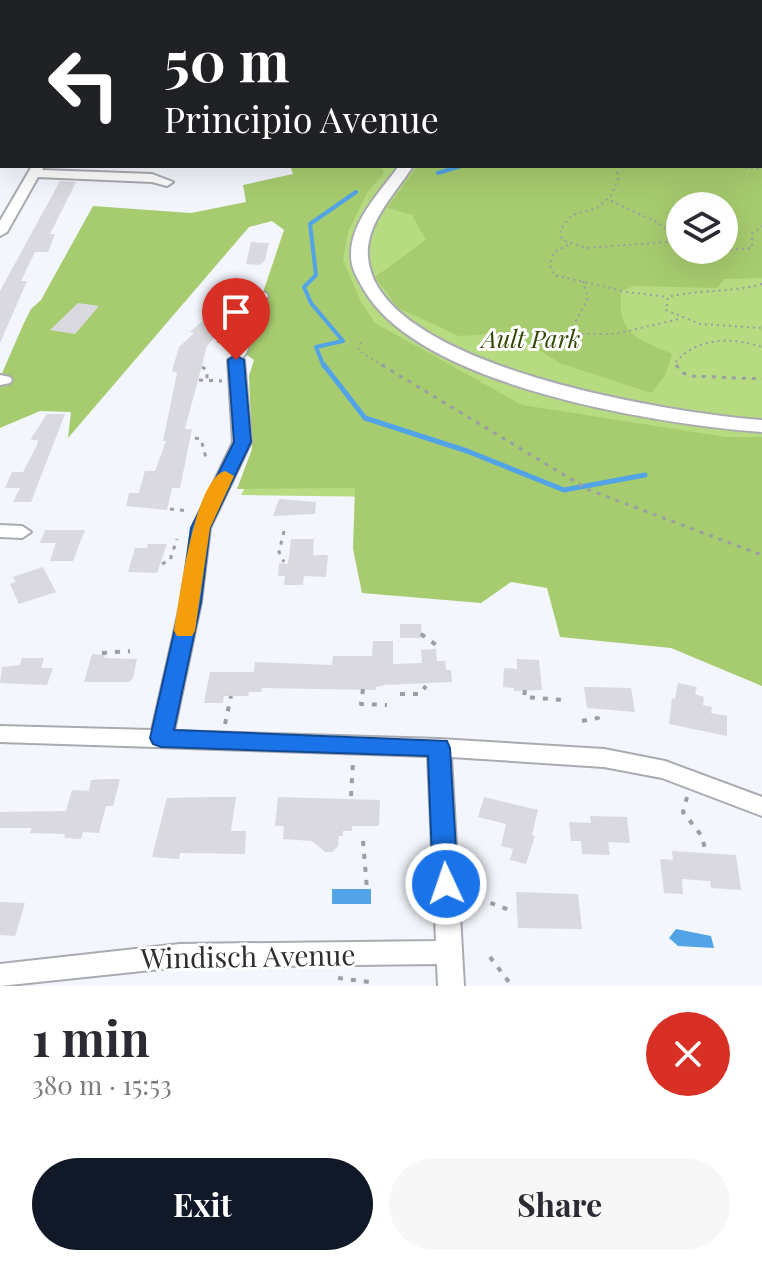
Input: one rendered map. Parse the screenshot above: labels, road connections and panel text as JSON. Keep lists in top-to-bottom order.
{
  "streets": {
    "street": ["Windisch Avenue"]
  },
  "parks": ["Ault Park"],
  "page": {
    "turn": ["50 m", "Principio Avenue"],
    "heading": ["1 min", "380 m · 15:53"],
    "buttons": ["Exit", "Share"]
  }
}
